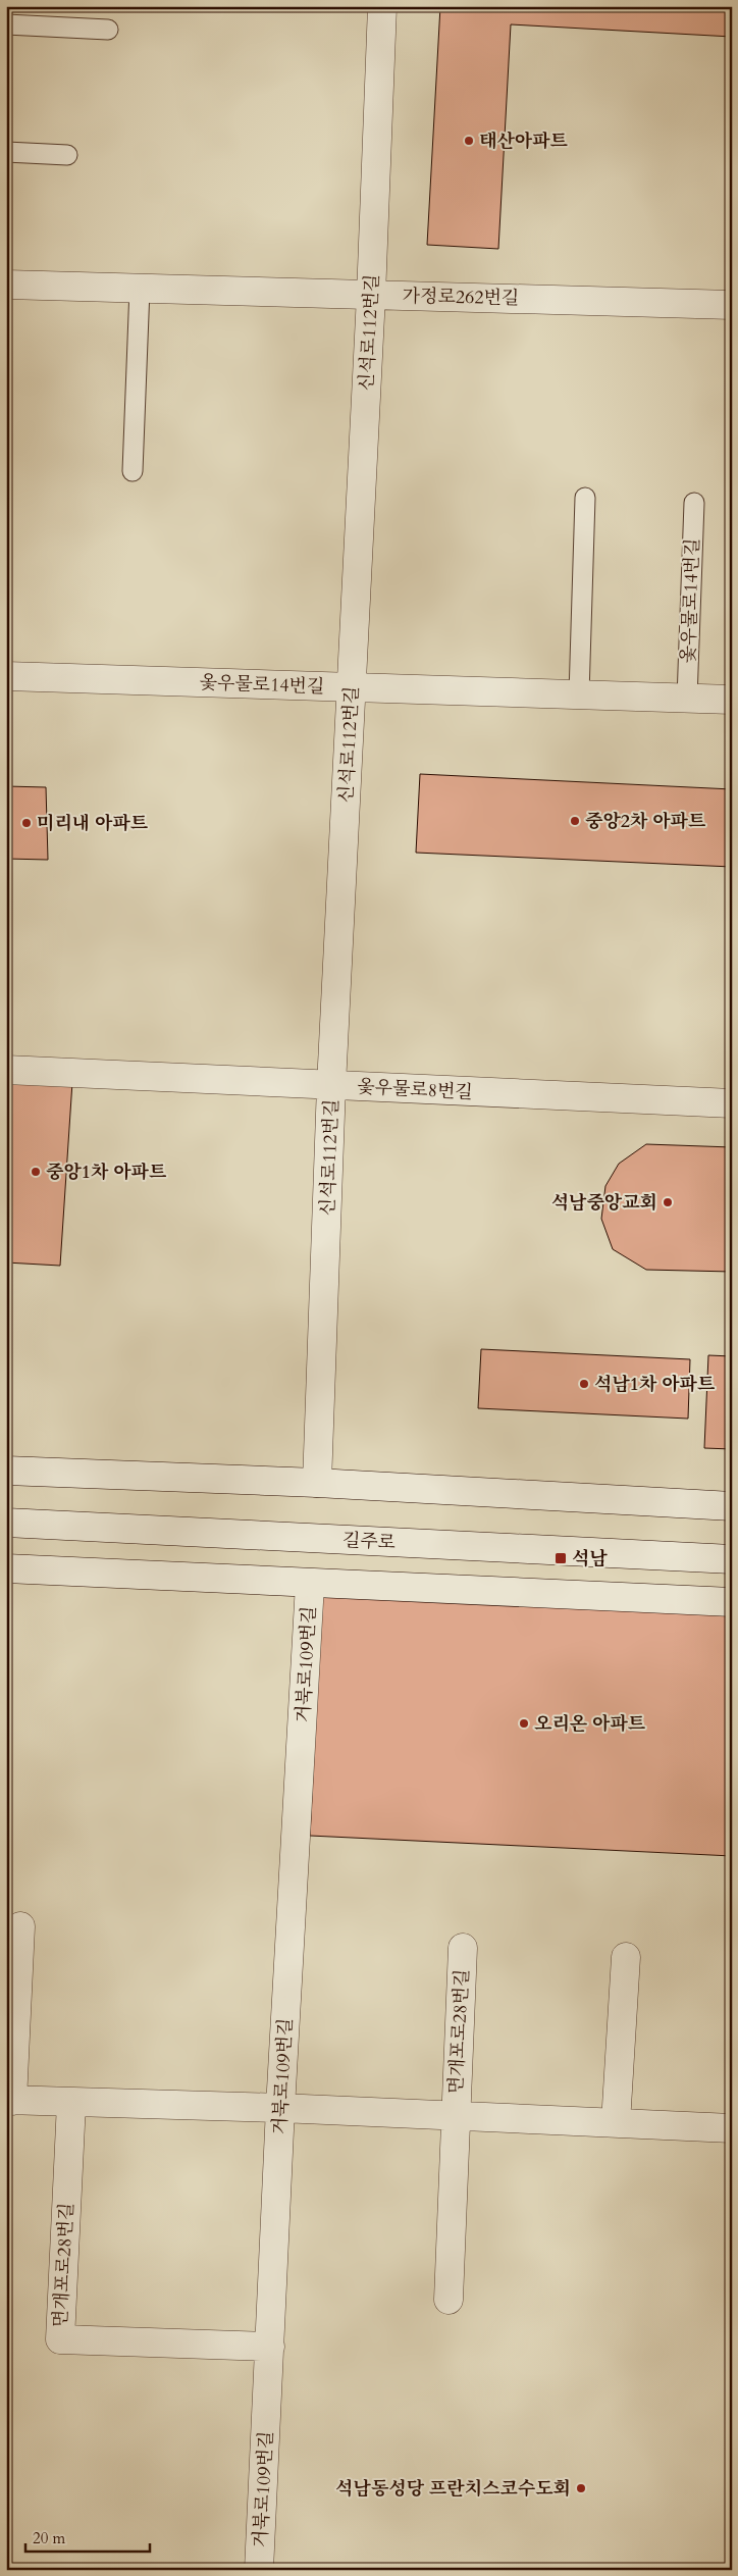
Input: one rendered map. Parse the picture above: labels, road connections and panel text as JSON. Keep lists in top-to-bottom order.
{
  "streets": {
    "street": [
      "가정로262번길",
      "신석로112번길",
      "옻우물로14번길",
      "옻우물로8번길",
      "길주로",
      "거북로109번길",
      "면개포로28번길"
    ]
  },
  "crossings": [
    ["가정로262번길", "신석로112번길"],
    ["신석로112번길", "옻우물로14번길"],
    ["신석로112번길", "옻우물로8번길"],
    ["거북로109번길", "면개포로28번길"]
  ],
  "places": {
    "other": [
      "태산아파트",
      "중앙2차 아파트",
      "미리내 아파트",
      "중앙1차 아파트",
      "석남중앙교회",
      "석남1차 아파트",
      "오리온 아파트",
      "석남동성당 프란치스코수도회"
    ],
    "transit": ["석남"]
  },
  "scale_bar": "20 m"
}
